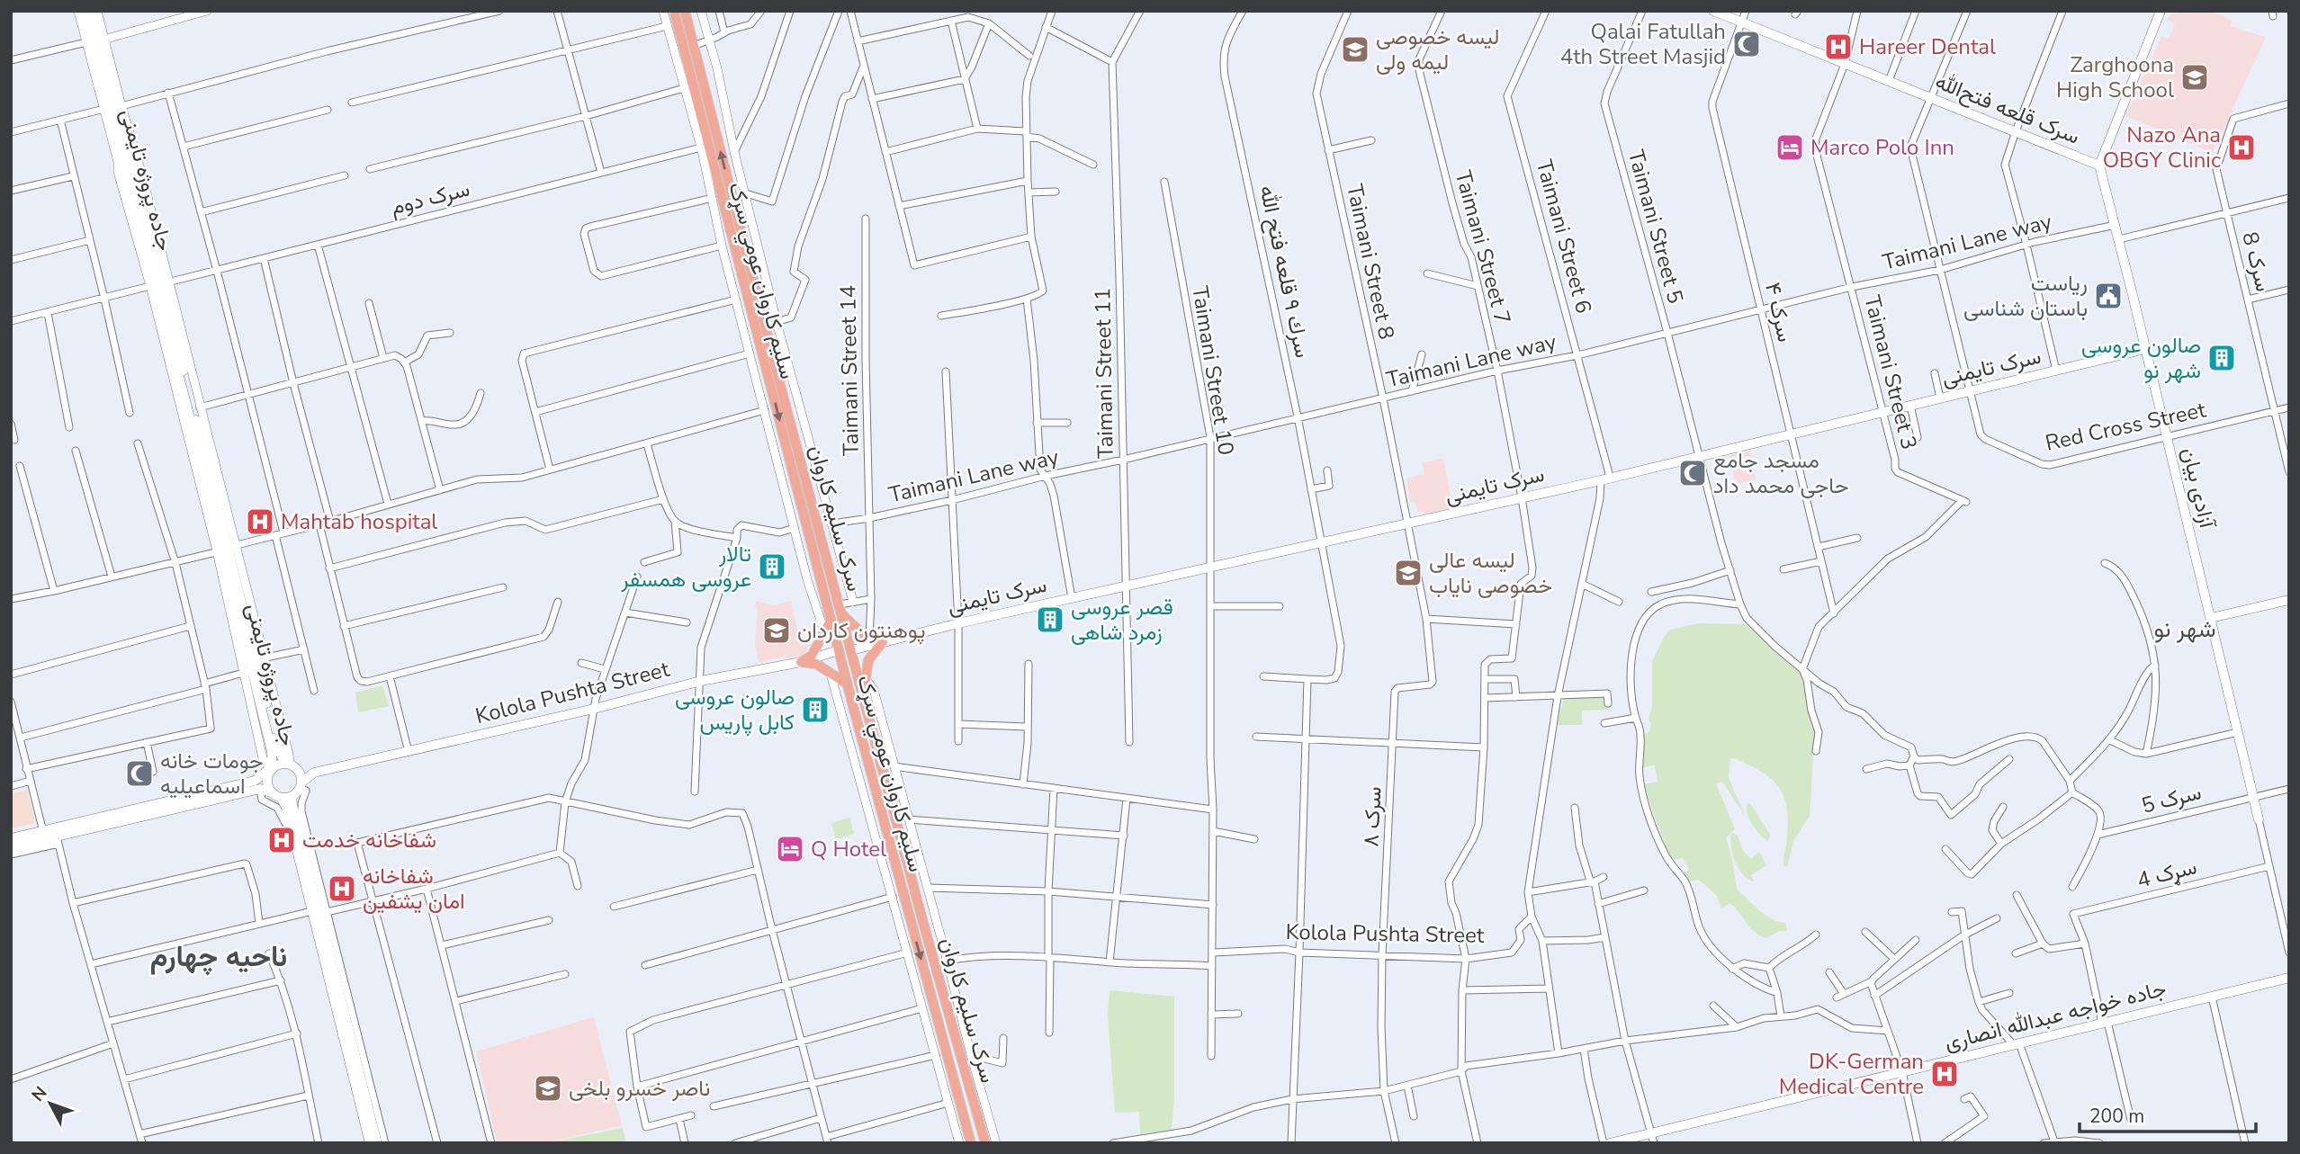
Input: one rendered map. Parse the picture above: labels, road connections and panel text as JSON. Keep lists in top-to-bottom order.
{
  "streets": {
    "main road": [
      "سرک قلعه فتح‌الله",
      "جاده پروژه تایمنی",
      "سلیم کاروان عومي سړک",
      "سرک تایمنی",
      "آزادی بیان",
      "سرک سلیم کاروان",
      "Kolola Pushta Street",
      "جاده خواجه عبدالله انصاری"
    ],
    "street": [
      "سرک دوم",
      "Taimani Street 5",
      "Taimani Street 6",
      "Taimani Lane way",
      "Taimani Street 7",
      "Taimani Street 8",
      "سرک 8",
      "سرك ٩ قلعه فتح الله",
      "سرک ۴",
      "Taimani Street 14",
      "Taimani Street 10",
      "Taimani Street 3",
      "Taimani Street 11",
      "Red Cross Street",
      "سرک 5",
      "سرک ۸",
      "سړک 4"
    ]
  },
  "crossings": [
    ["سرک قلعه فتح‌الله", "سرک ۴"],
    ["سرک قلعه فتح‌الله", "Taimani Street 3"],
    ["سرک قلعه فتح‌الله", "Red Cross Street"],
    ["سرک قلعه فتح‌الله", "آزادی بیان"],
    ["جاده پروژه تایمنی", "سرک دوم"],
    ["سرک دوم", "سلیم کاروان عومي سړک"],
    ["Taimani Street 5", "Taimani Lane way"],
    ["Taimani Street 5", "سرک تایمنی"],
    ["Taimani Street 6", "Taimani Lane way"],
    ["Taimani Street 6", "سرک تایمنی"],
    ["Taimani Lane way", "Taimani Street 7"],
    ["Taimani Lane way", "Taimani Street 8"],
    ["Taimani Lane way", "سرك ٩ قلعه فتح الله"],
    ["Taimani Lane way", "سرک ۴"],
    ["Taimani Lane way", "Taimani Street 14"],
    ["Taimani Lane way", "Taimani Street 10"],
    ["Taimani Lane way", "Taimani Street 3"],
    ["Taimani Lane way", "Taimani Street 11"],
    ["Taimani Lane way", "Red Cross Street"],
    ["Taimani Lane way", "آزادی بیان"],
    ["Taimani Street 7", "سرک تایمنی"],
    ["Taimani Street 8", "سرک تایمنی"],
    ["Taimani Street 8", "سرک ۸"],
    ["سرک 8", "Red Cross Street"],
    ["سرك ٩ قلعه فتح الله", "سرک تایمنی"],
    ["سلیم کاروان عومي سړک", "Kolola Pushta Street"],
    ["سرک ۴", "سرک تایمنی"],
    ["سرک ۴", "Taimani Street 3"],
    ["سرک تایمنی", "Taimani Street 10"],
    ["سرک تایمنی", "Taimani Street 3"],
    ["سرک تایمنی", "Taimani Street 11"],
    ["سرک تایمنی", "Red Cross Street"],
    ["سرک تایمنی", "آزادی بیان"],
    ["سرک تایمنی", "سرک سلیم کاروان"],
    ["سرک تایمنی", "سرک ۸"],
    ["Taimani Street 10", "Kolola Pushta Street"],
    ["Red Cross Street", "آزادی بیان"],
    ["آزادی بیان", "سرک 5"],
    ["Kolola Pushta Street", "سرک ۸"]
  ],
  "one_way": ["سلیم کاروان عومي سړک", "سرک سلیم کاروان"],
  "districts": ["شهر نو", "ناحیه چهارم"],
  "places": {
    "mosque": ["Qalai Fatullah 4th Street Masjid", "مسجد جامع حاجی محمد داد", "جومات خانه اسماعيليه"],
    "hospital": [
      "Hareer Dental",
      "Nazo Ana OBGY Clinic",
      "Mahtab hospital",
      "شفاخانه خدمت",
      "شفاخانه امان یشفین",
      "DK-German Medical Centre"
    ],
    "school or university": [
      "لیسه خصوصی لیمه ولی",
      "Zarghoona High School",
      "لیسه عالی خصوصی نایاب",
      "پوهنتون کاردان",
      "ناصر خسرو بلخی"
    ],
    "hotel": ["Marco Polo Inn", "Q Hotel"],
    "public building": ["ریاست باستان شناسی"],
    "building": [
      "صالون عروسی شهر نو",
      "تالار عروسی همسفر",
      "قصر عروسی زمرد شاهی",
      "صالون عروسی کابل پاریس"
    ]
  },
  "scale_bar": "200 m",
  "north": "top left"
}
